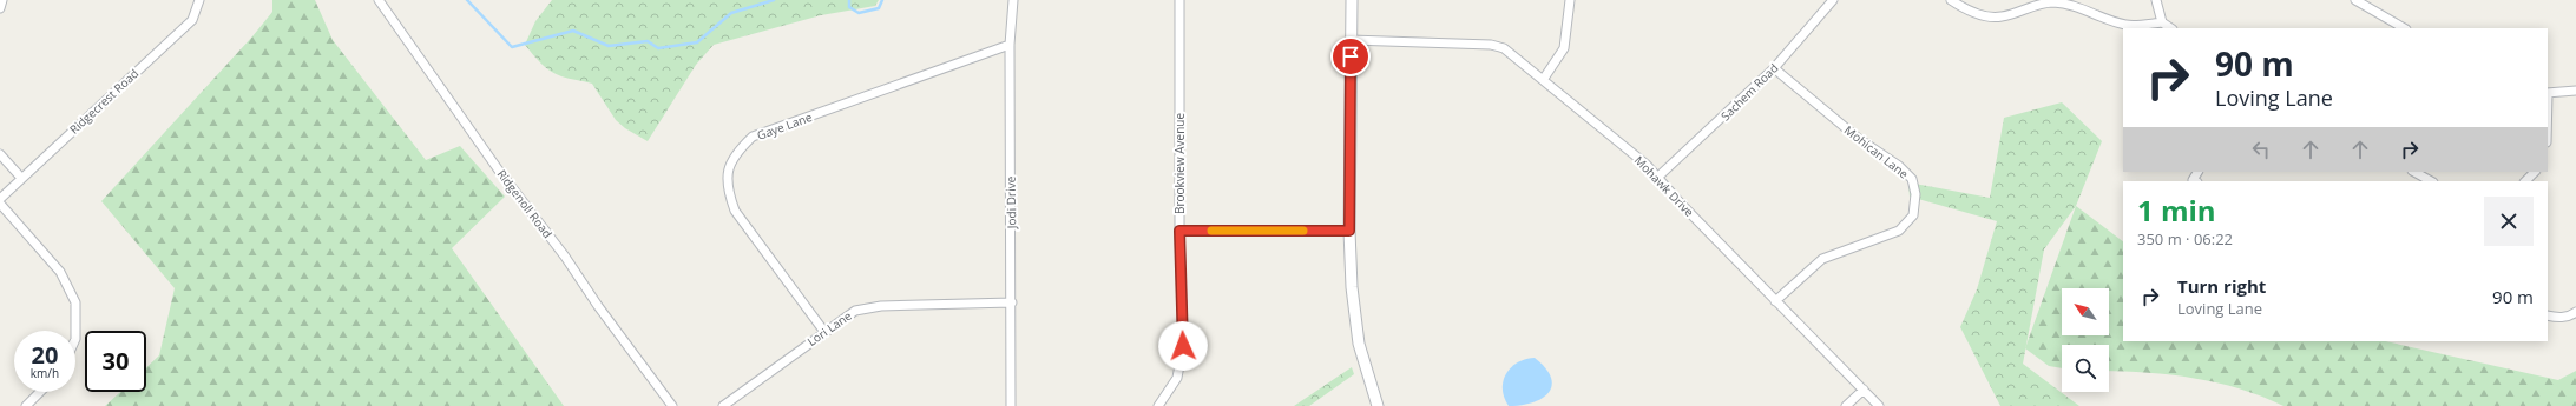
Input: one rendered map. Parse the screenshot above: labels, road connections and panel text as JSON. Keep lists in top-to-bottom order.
{
  "streets": {
    "street": [
      "Sachem Road",
      "Ridgecrest Road",
      "Gaye Lane",
      "Mohican Lane",
      "Brookview Avenue",
      "Mohawk Drive",
      "Jodi Drive",
      "Ridgenoll Road",
      "Lori Lane"
    ]
  },
  "crossings": [
    ["Sachem Road", "Mohican Lane"],
    ["Sachem Road", "Mohawk Drive"],
    ["Gaye Lane", "Jodi Drive"],
    ["Gaye Lane", "Lori Lane"],
    ["Mohican Lane", "Mohawk Drive"],
    ["Jodi Drive", "Lori Lane"]
  ],
  "north": "top left",
  "page": {
    "turn": ["90 m", "Loving Lane"],
    "heading": ["1 min", "350 m · 06:22"],
    "list": [
      {
        "name": "Turn right",
        "note": "Loving Lane",
        "value": "90 m"
      }
    ],
    "speed": "20 km/h",
    "limit": "30"
  }
}
